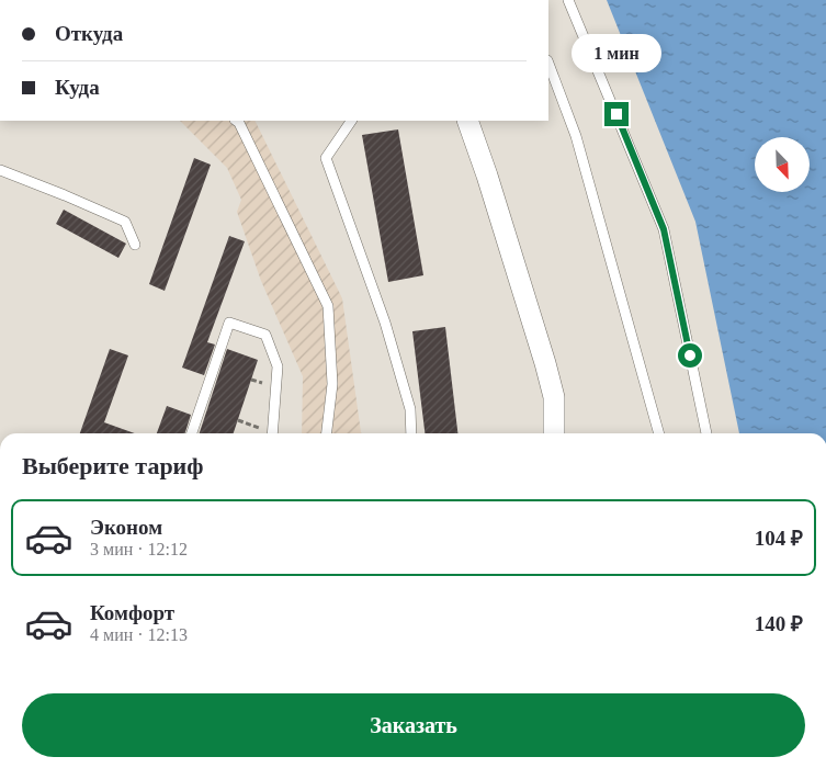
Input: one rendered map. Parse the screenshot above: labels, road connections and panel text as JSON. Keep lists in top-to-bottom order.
{
  "north": "bottom right",
  "page": {
    "banner": ["Откуда", "Куда"],
    "bubble": "1 мин",
    "heading": "Выберите тариф",
    "list": [
      {
        "name": "Эконом",
        "note": "3 мин · 12:12",
        "value": "104 ₽"
      },
      {
        "name": "Комфорт",
        "note": "4 мин · 12:13",
        "value": "140 ₽"
      }
    ],
    "buttons": "Заказать"
  }
}
